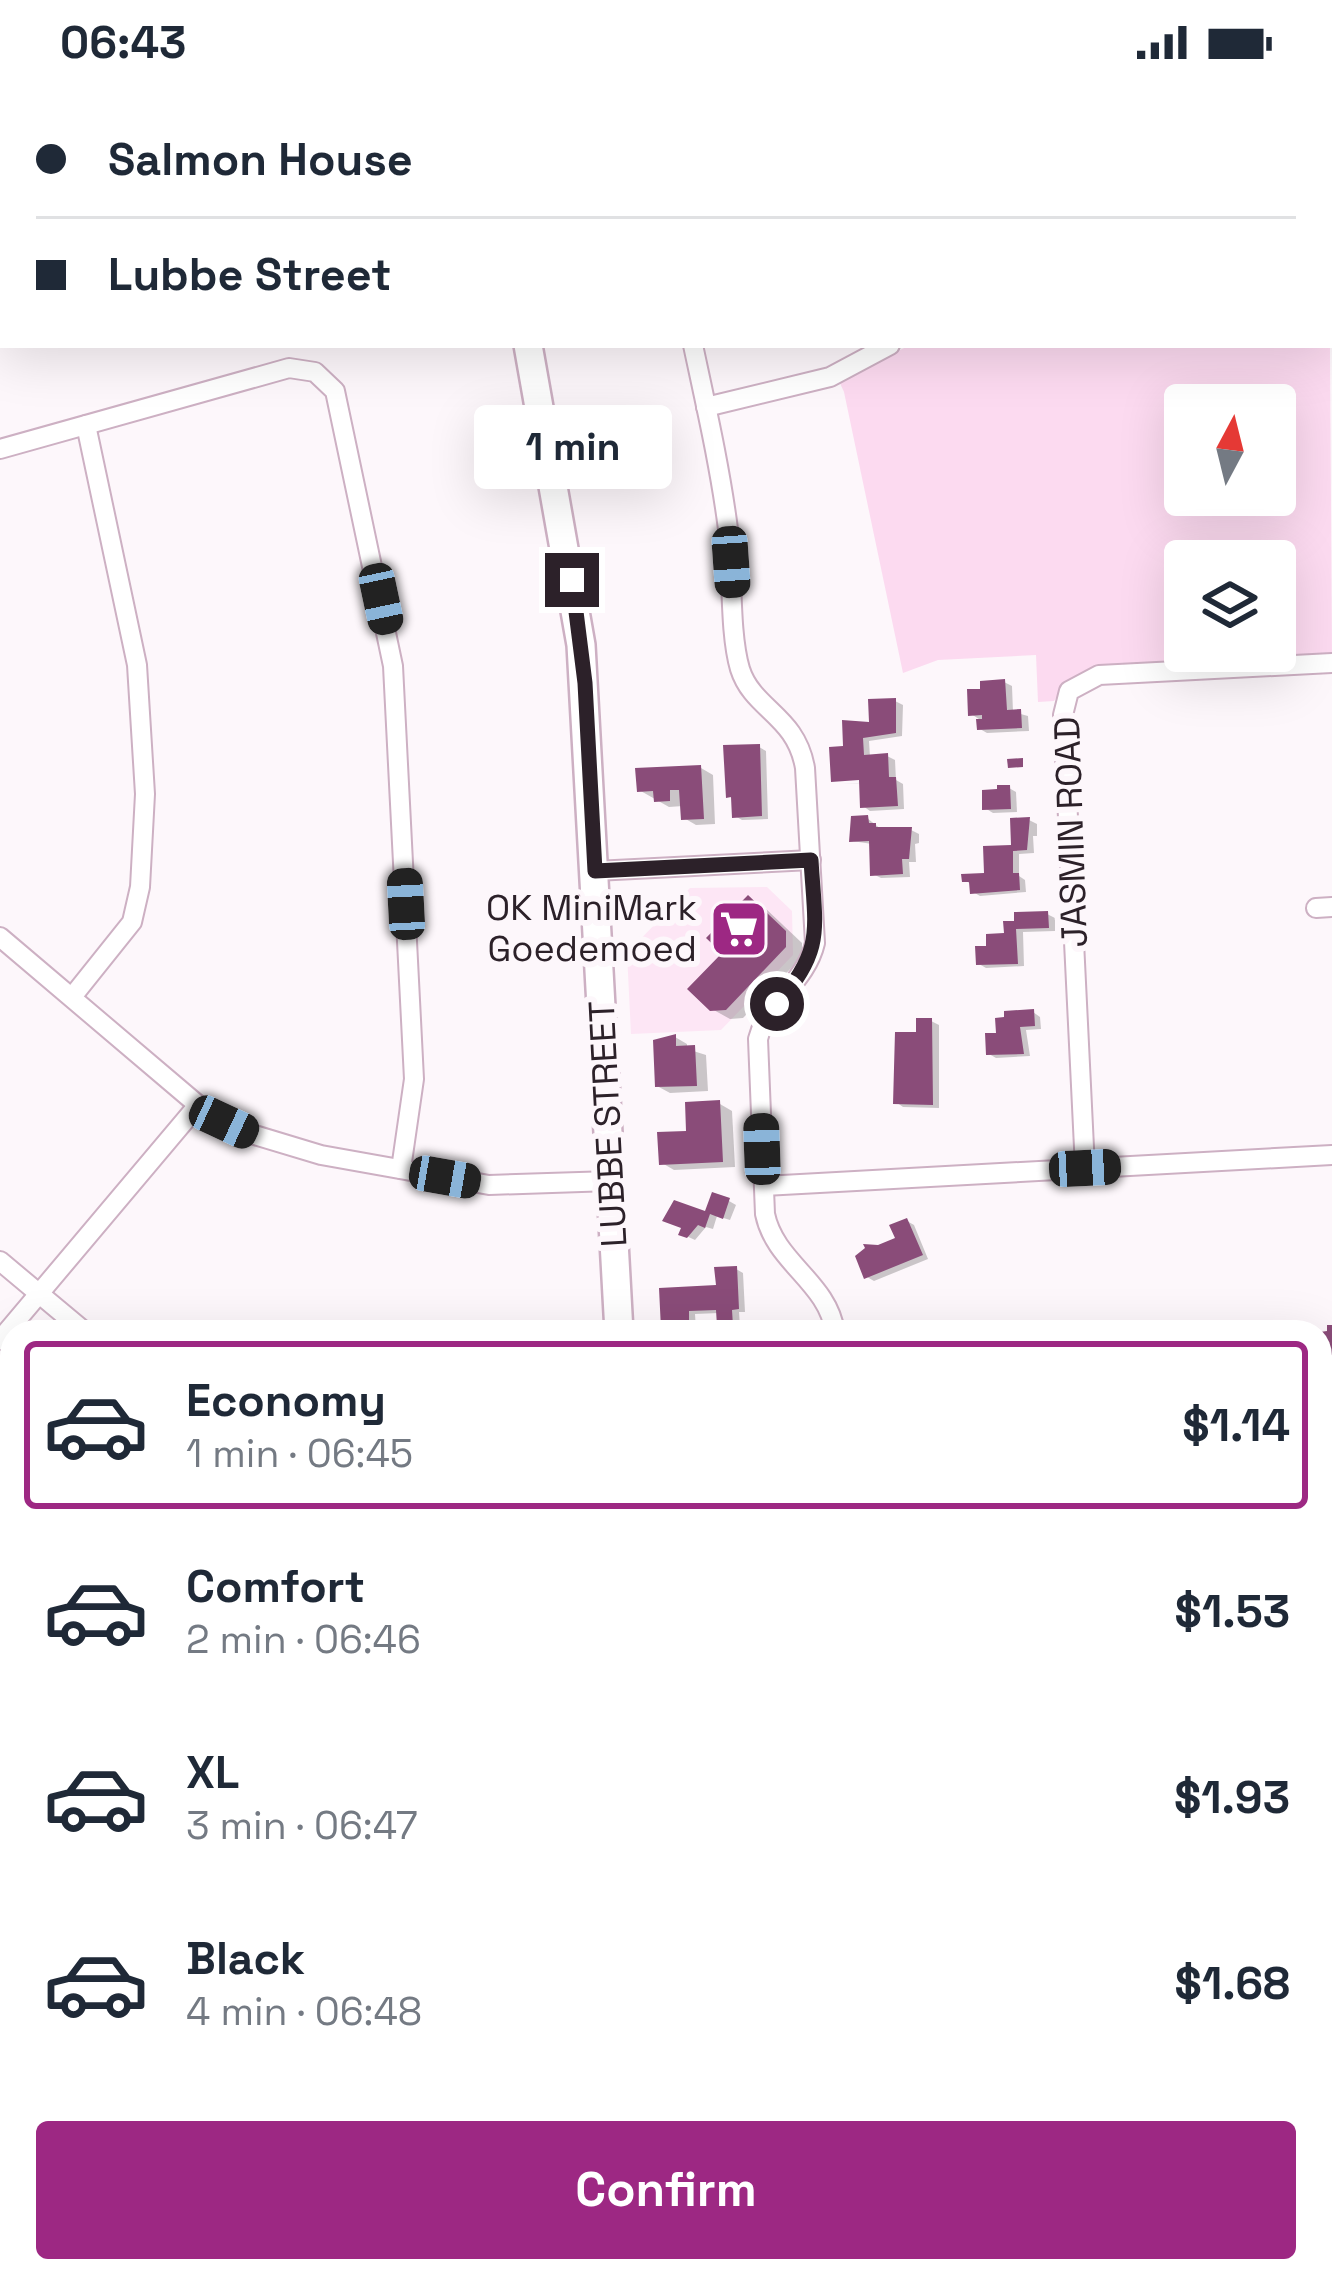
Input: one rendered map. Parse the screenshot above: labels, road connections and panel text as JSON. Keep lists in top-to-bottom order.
{
  "streets": {
    "main road": ["LUBBE STREET"],
    "street": ["JASMIN ROAD"]
  },
  "places": {
    "supermarket": ["OK MiniMark Goedemoed"]
  },
  "north": "top",
  "page": {
    "status": "06:43",
    "banner": ["Salmon House", "Lubbe Street"],
    "bubble": "1 min",
    "list": [
      {
        "name": "Economy",
        "note": "1 min · 06:45",
        "value": "$1.14"
      },
      {
        "name": "Comfort",
        "note": "2 min · 06:46",
        "value": "$1.53"
      },
      {
        "name": "XL",
        "note": "3 min · 06:47",
        "value": "$1.93"
      },
      {
        "name": "Black",
        "note": "4 min · 06:48",
        "value": "$1.68"
      }
    ],
    "buttons": "Confirm"
  }
}
